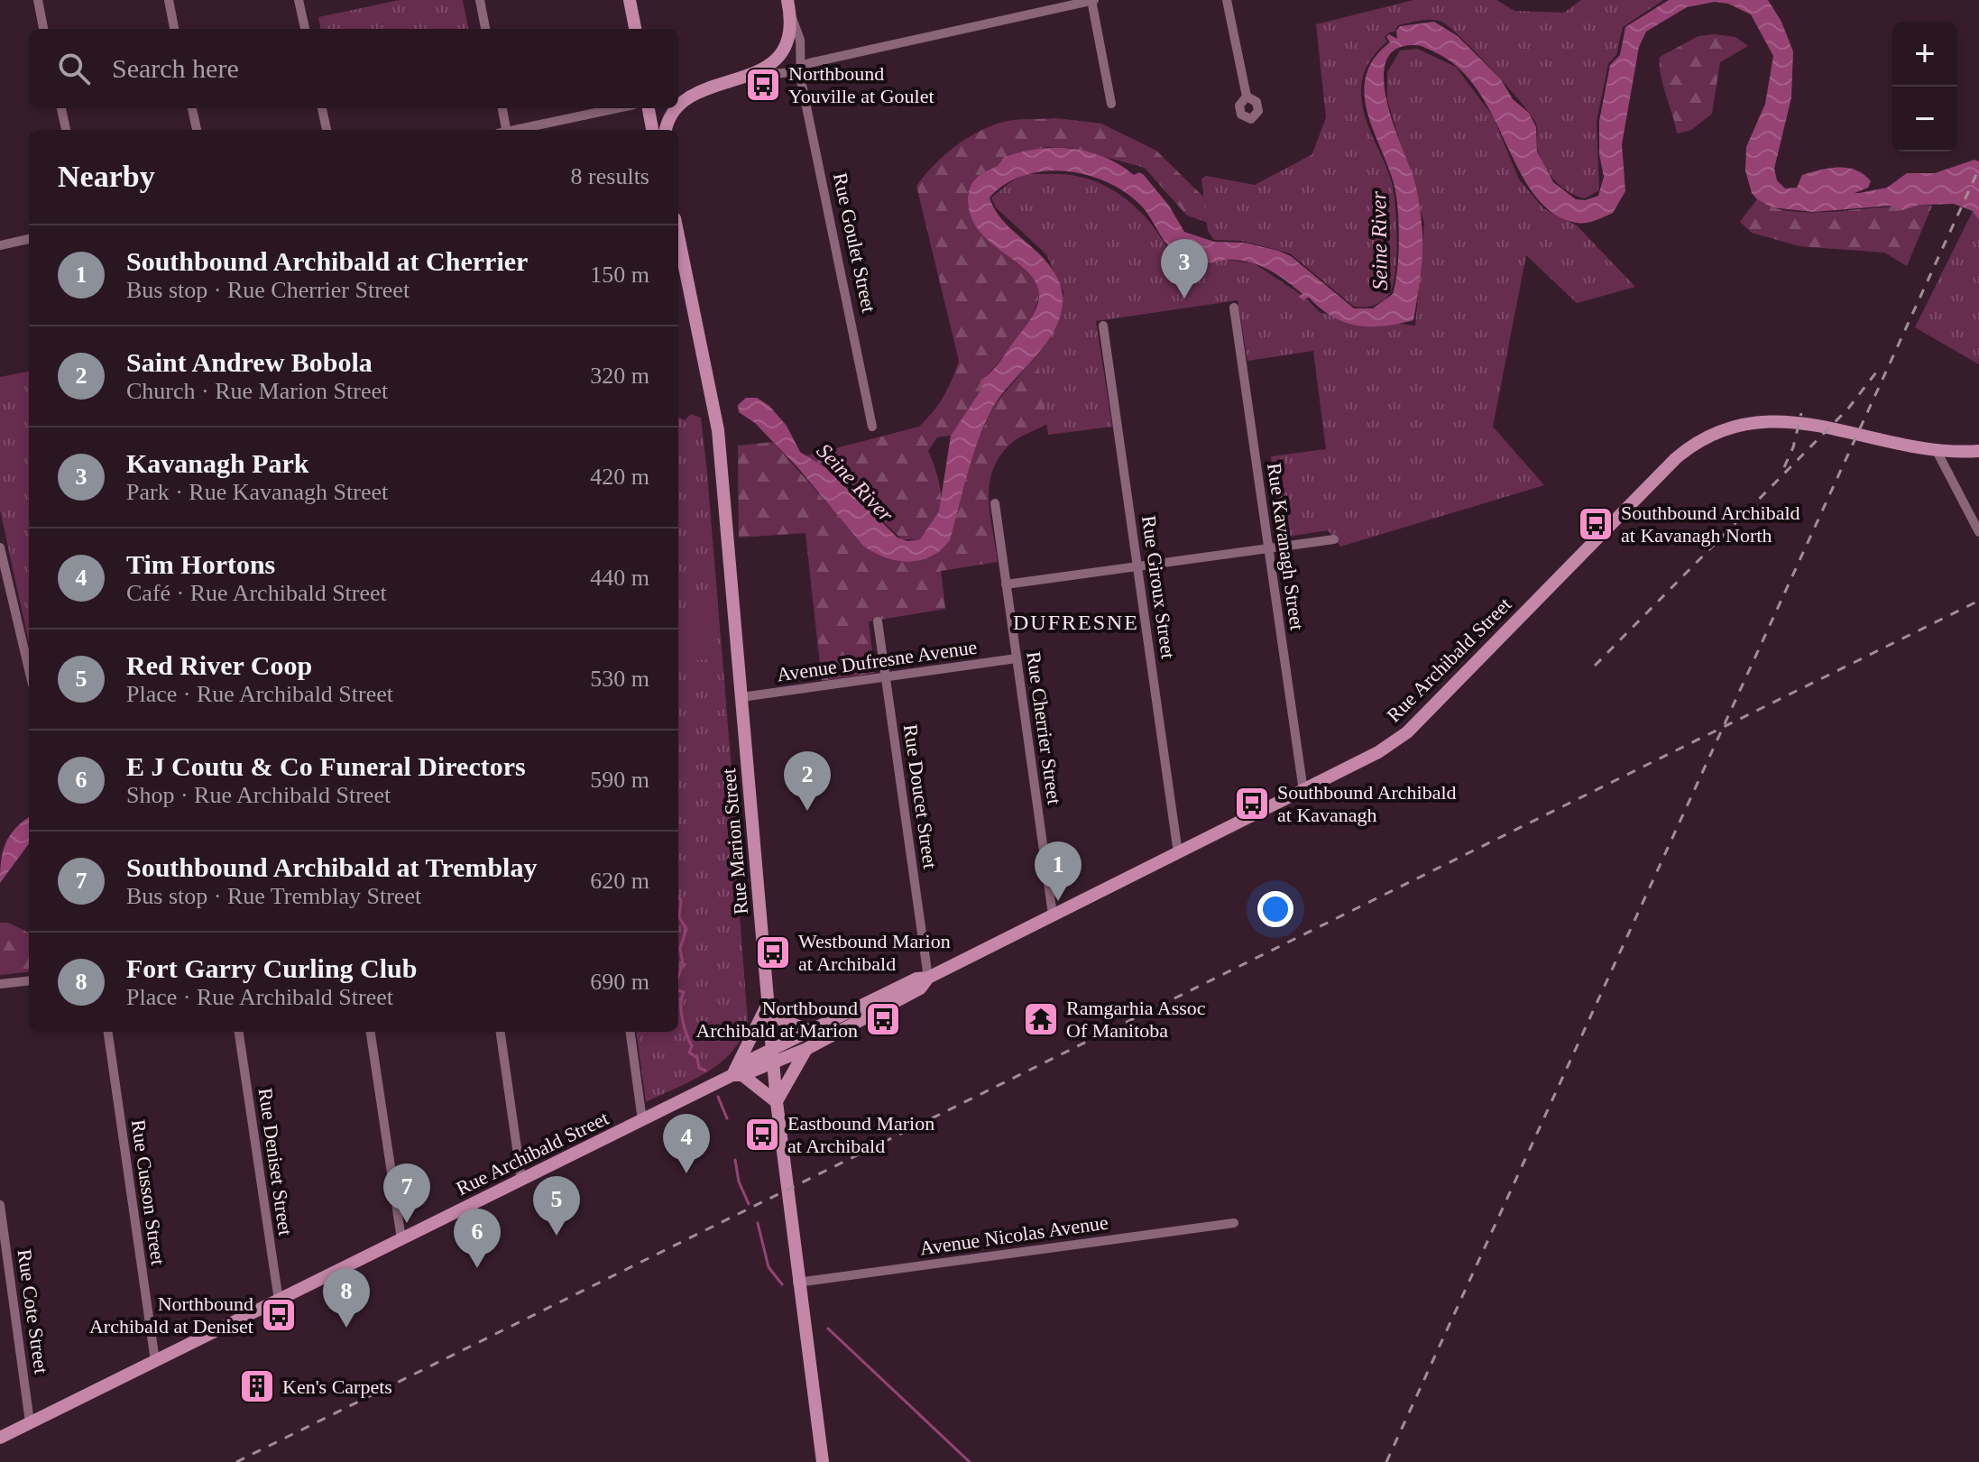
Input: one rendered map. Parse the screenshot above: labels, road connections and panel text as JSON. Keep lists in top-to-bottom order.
{
  "streets": {
    "main road": ["Rue Archibald Street", "Rue Marion Street"],
    "street": [
      "Rue Goulet Street",
      "Rue Kavanagh Street",
      "Rue Giroux Street",
      "Avenue Dufresne Avenue",
      "Rue Cherrier Street",
      "Rue Doucet Street",
      "Rue Deniset Street",
      "Rue Cusson Street",
      "Avenue Nicolas Avenue",
      "Rue Cote Street"
    ]
  },
  "crossings": [
    ["Rue Kavanagh Street", "Rue Archibald Street"],
    ["Rue Giroux Street", "Rue Archibald Street"],
    ["Rue Archibald Street", "Rue Cherrier Street"],
    ["Rue Archibald Street", "Rue Doucet Street"],
    ["Rue Archibald Street", "Rue Marion Street"],
    ["Rue Archibald Street", "Rue Deniset Street"],
    ["Rue Archibald Street", "Rue Cusson Street"],
    ["Rue Archibald Street", "Rue Cote Street"],
    ["Avenue Dufresne Avenue", "Rue Cherrier Street"],
    ["Avenue Dufresne Avenue", "Rue Doucet Street"],
    ["Avenue Dufresne Avenue", "Rue Marion Street"],
    ["Rue Marion Street", "Avenue Nicolas Avenue"]
  ],
  "districts": ["DUFRESNE"],
  "water": ["Seine River"],
  "places": {
    "bus stop": [
      "Northbound Youville at Goulet",
      "Southbound Archibald at Kavanagh North",
      "Southbound Archibald at Kavanagh",
      "Westbound Marion at Archibald",
      "Northbound Archibald at Marion",
      "Eastbound Marion at Archibald",
      "Northbound Archibald at Deniset"
    ],
    "temple": ["Ramgarhia Assoc Of Manitoba"],
    "building": ["Ken's Carpets"]
  },
  "page": {
    "map_buttons": ["+", "−"],
    "search": "Search here",
    "heading": ["Nearby", "8 results"],
    "list": [
      {
        "mark": "1",
        "name": "Southbound Archibald at Cherrier",
        "note": "Bus stop · Rue Cherrier Street",
        "value": "150 m"
      },
      {
        "mark": "2",
        "name": "Saint Andrew Bobola",
        "note": "Church · Rue Marion Street",
        "value": "320 m"
      },
      {
        "mark": "3",
        "name": "Kavanagh Park",
        "note": "Park · Rue Kavanagh Street",
        "value": "420 m"
      },
      {
        "mark": "4",
        "name": "Tim Hortons",
        "note": "Café · Rue Archibald Street",
        "value": "440 m"
      },
      {
        "mark": "5",
        "name": "Red River Coop",
        "note": "Place · Rue Archibald Street",
        "value": "530 m"
      },
      {
        "mark": "6",
        "name": "E J Coutu & Co Funeral Directors",
        "note": "Shop · Rue Archibald Street",
        "value": "590 m"
      },
      {
        "mark": "7",
        "name": "Southbound Archibald at Tremblay",
        "note": "Bus stop · Rue Tremblay Street",
        "value": "620 m"
      },
      {
        "mark": "8",
        "name": "Fort Garry Curling Club",
        "note": "Place · Rue Archibald Street",
        "value": "690 m"
      }
    ],
    "pins": [
      "3",
      "2",
      "1",
      "4",
      "7",
      "5",
      "6",
      "8"
    ]
  }
}
